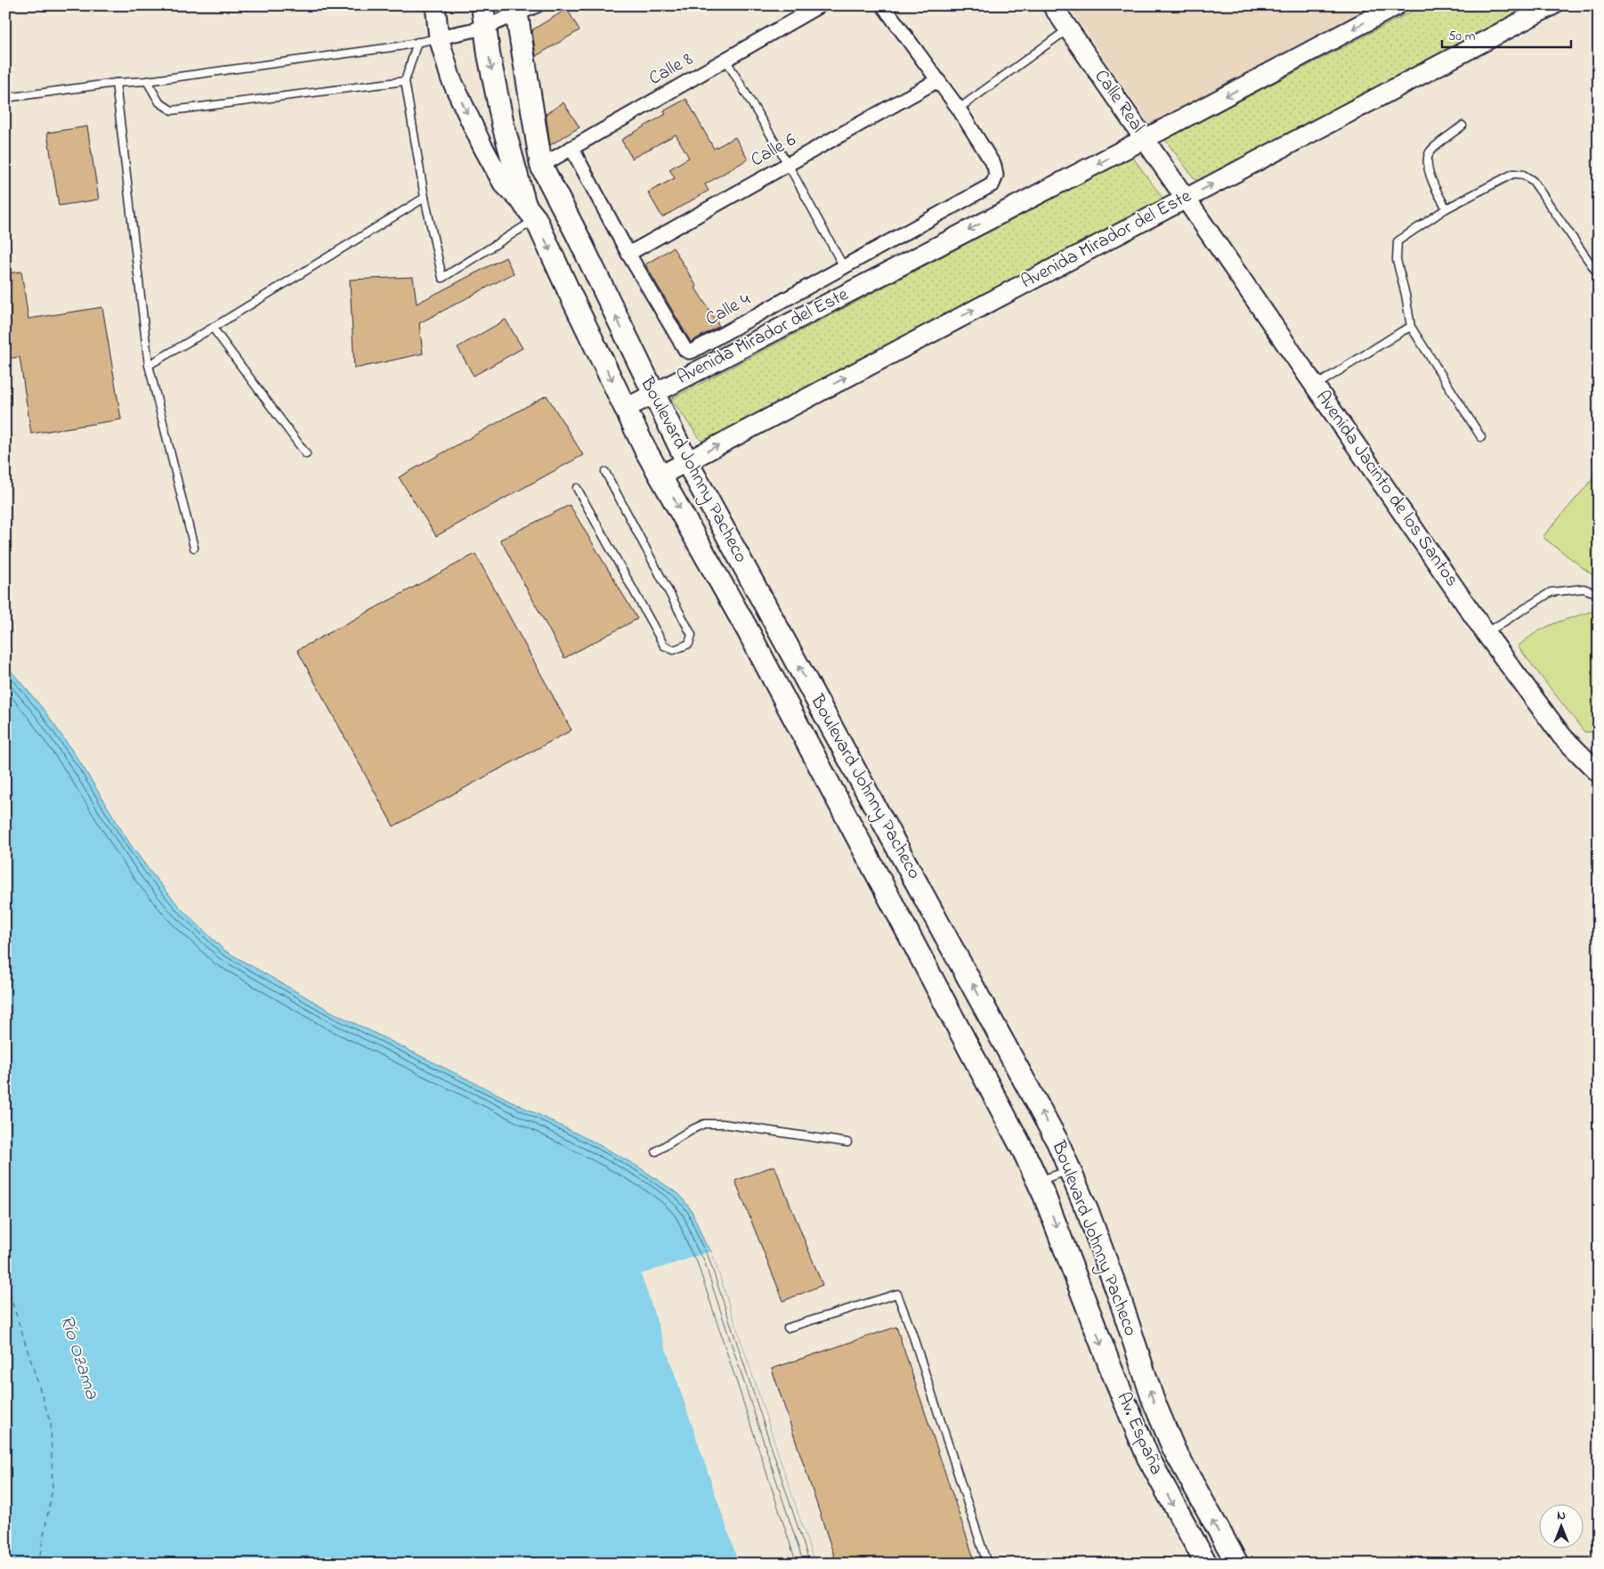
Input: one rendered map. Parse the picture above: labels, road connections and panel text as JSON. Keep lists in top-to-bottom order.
{
  "streets": {
    "main road": ["Boulevard Johnny Pacheco", "Av. España"],
    "street": [
      "Calle 8",
      "Calle Real",
      "Calle 6",
      "Avenida Mirador del Este",
      "Calle 4",
      "Avenida Jacinto de los Santos"
    ]
  },
  "crossings": [
    ["Calle 8", "Calle 4"],
    ["Calle 8", "Boulevard Johnny Pacheco"],
    ["Calle Real", "Avenida Mirador del Este"],
    ["Calle Real", "Avenida Jacinto de los Santos"],
    ["Calle 6", "Calle 4"],
    ["Avenida Mirador del Este", "Boulevard Johnny Pacheco"],
    ["Avenida Mirador del Este", "Avenida Jacinto de los Santos"],
    ["Boulevard Johnny Pacheco", "Av. España"]
  ],
  "one_way": ["Av. España"],
  "water": ["Río Ozama"],
  "scale_bar": "50 m",
  "north": "top"
}
